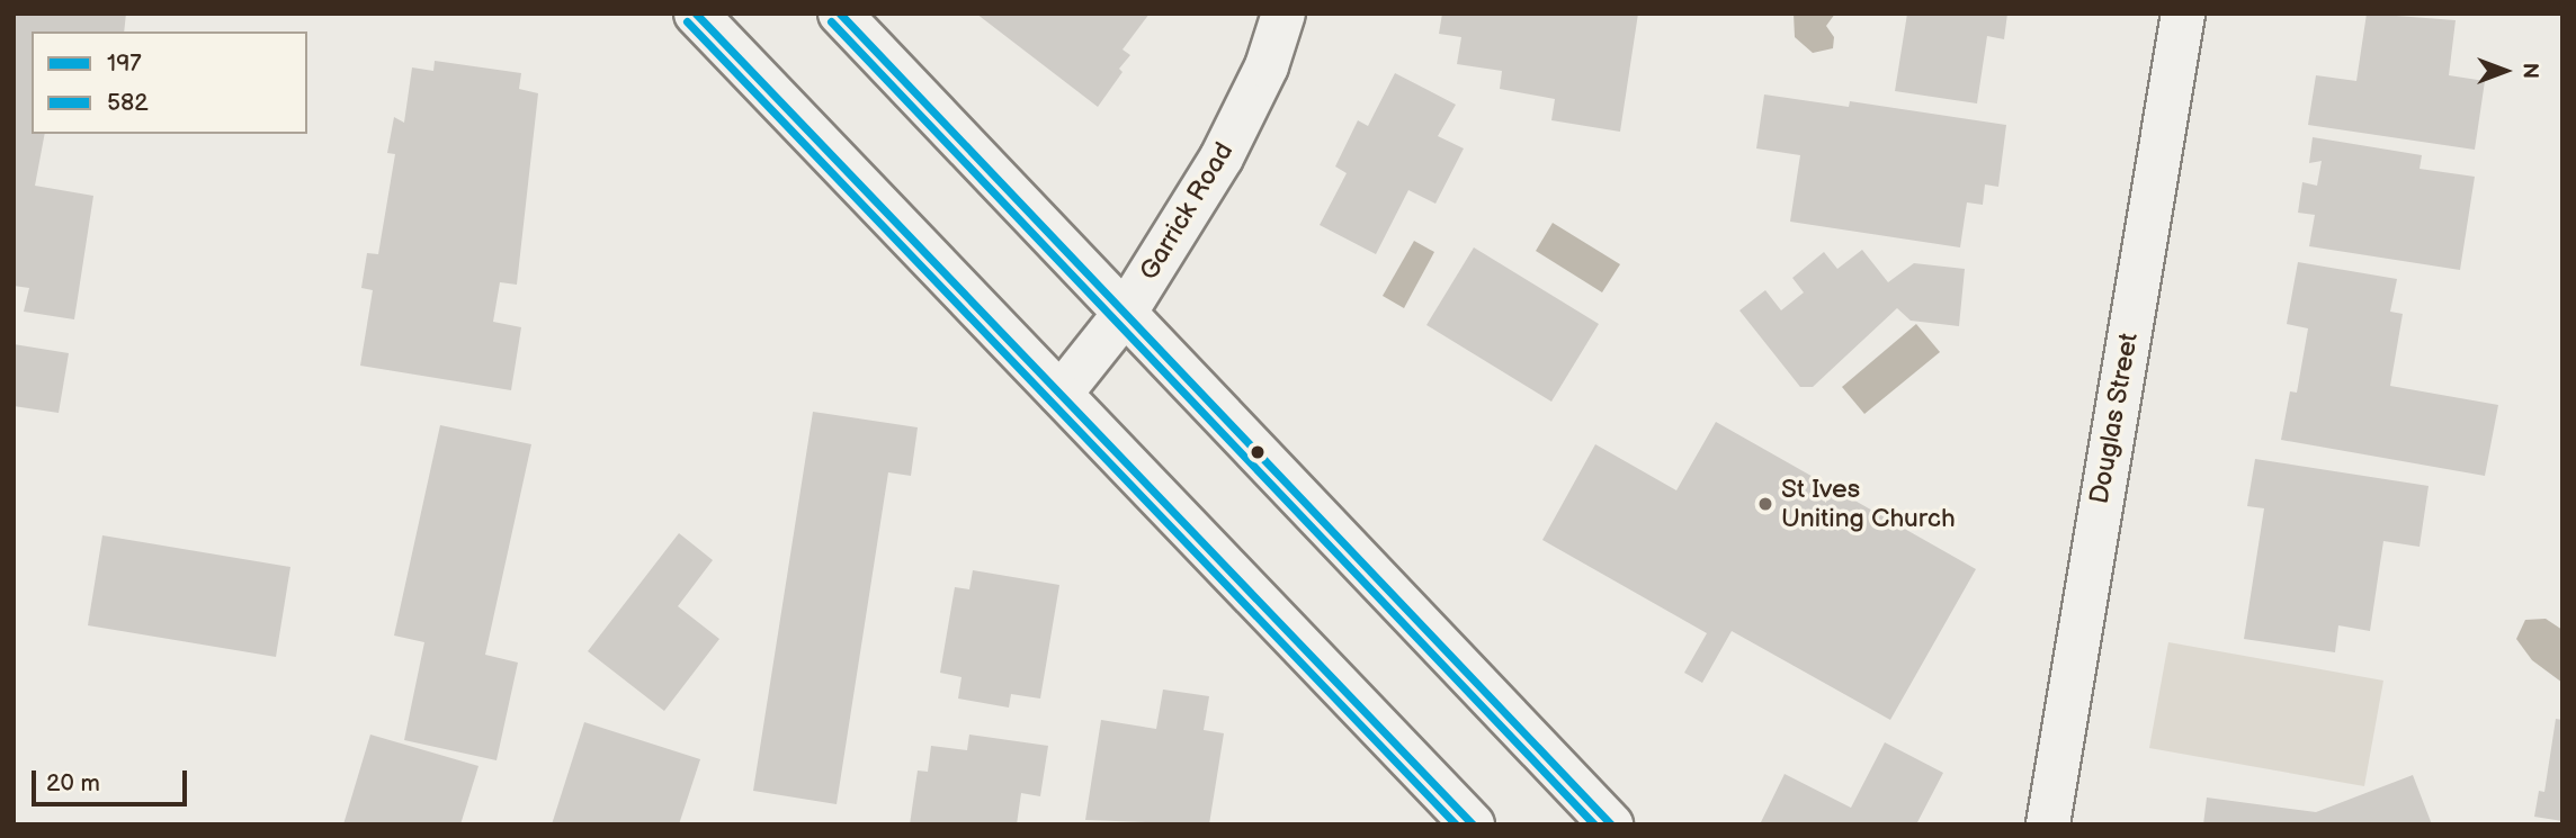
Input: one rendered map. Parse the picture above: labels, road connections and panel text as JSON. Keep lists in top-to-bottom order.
{
  "streets": {
    "main road": ["Garrick Road", "Douglas Street"]
  },
  "places": ["St Ives Uniting Church"],
  "lines": ["transit line 197", "transit line 582"],
  "legend": ["197", "582"],
  "scale_bar": "20 m",
  "north": "right"
}
